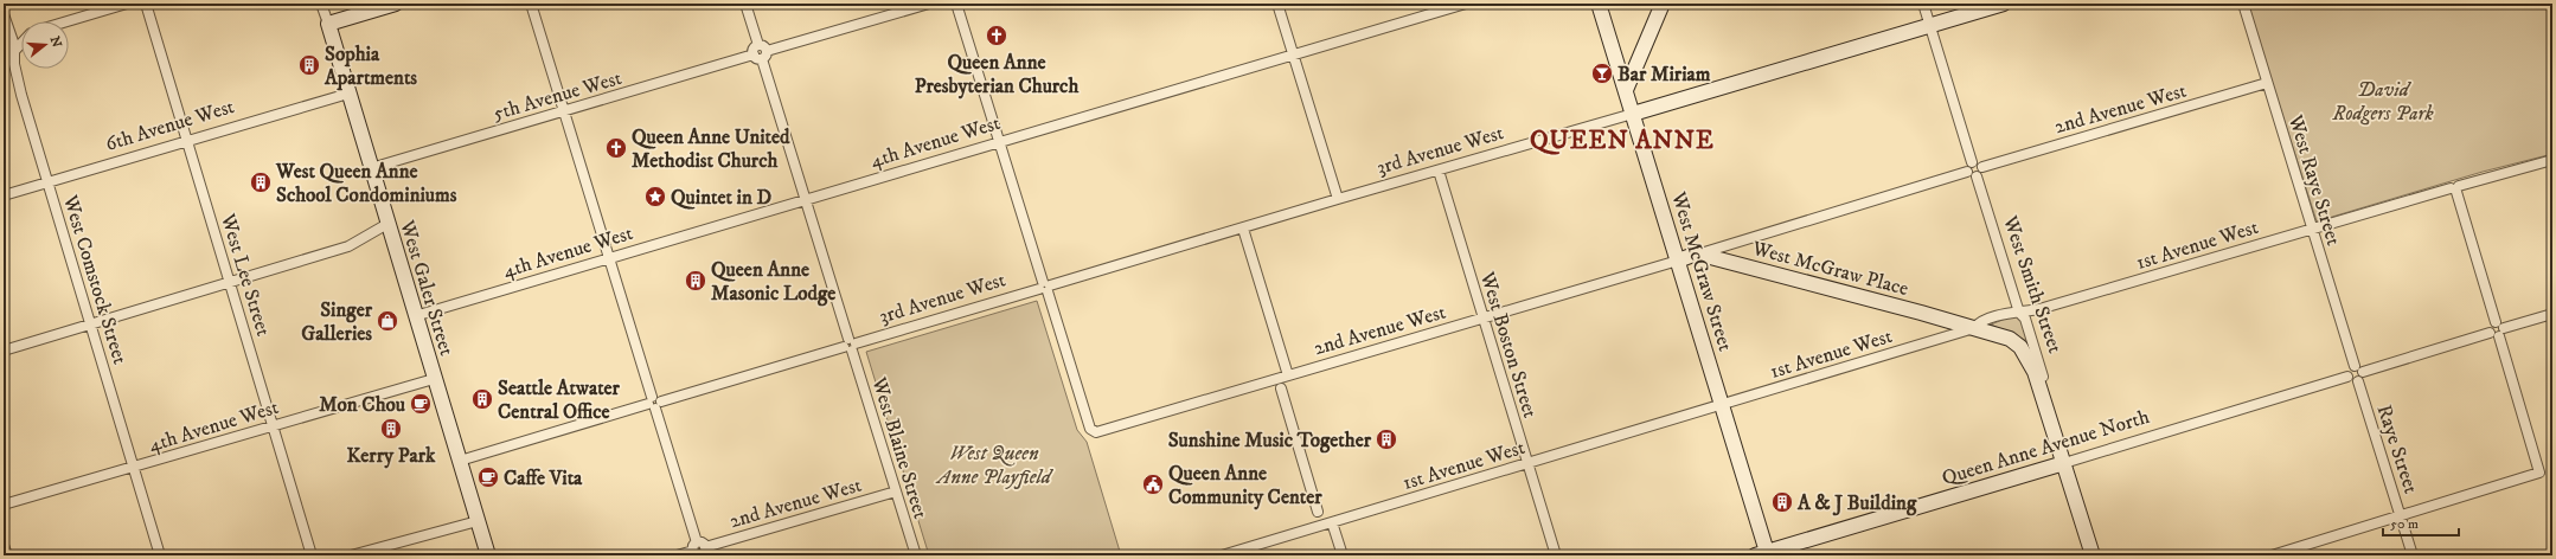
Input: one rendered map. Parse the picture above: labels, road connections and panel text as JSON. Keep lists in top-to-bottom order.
{
  "streets": {
    "street": [
      "5th Avenue West",
      "2nd Avenue West",
      "6th Avenue West",
      "4th Avenue West",
      "3rd Avenue West",
      "West Raye Street",
      "1st Avenue West",
      "West McGraw Place",
      "West McGraw Street",
      "West Lee Street",
      "West Comstock Street",
      "West Smith Street",
      "West Galer Street",
      "West Boston Street",
      "Queen Anne Avenue North",
      "West Blaine Street",
      "Raye Street"
    ]
  },
  "crossings": [
    ["5th Avenue West", "West Galer Street"],
    ["5th Avenue West", "West Blaine Street"],
    ["2nd Avenue West", "3rd Avenue West"],
    ["2nd Avenue West", "West Raye Street"],
    ["2nd Avenue West", "West McGraw Street"],
    ["2nd Avenue West", "West Smith Street"],
    ["2nd Avenue West", "West Boston Street"],
    ["2nd Avenue West", "West Blaine Street"],
    ["6th Avenue West", "West Lee Street"],
    ["6th Avenue West", "West Comstock Street"],
    ["6th Avenue West", "West Galer Street"],
    ["4th Avenue West", "West Lee Street"],
    ["4th Avenue West", "West Comstock Street"],
    ["4th Avenue West", "West Galer Street"],
    ["4th Avenue West", "West Blaine Street"],
    ["3rd Avenue West", "West McGraw Street"],
    ["3rd Avenue West", "West Galer Street"],
    ["3rd Avenue West", "West Boston Street"],
    ["3rd Avenue West", "West Blaine Street"],
    ["West Raye Street", "1st Avenue West"],
    ["West Raye Street", "Queen Anne Avenue North"],
    ["West Raye Street", "Raye Street"],
    ["1st Avenue West", "West McGraw Place"],
    ["1st Avenue West", "West McGraw Street"],
    ["1st Avenue West", "West Smith Street"],
    ["1st Avenue West", "West Boston Street"],
    ["West McGraw Place", "West Smith Street"],
    ["West McGraw Street", "Queen Anne Avenue North"],
    ["West Smith Street", "Queen Anne Avenue North"],
    ["Queen Anne Avenue North", "Raye Street"]
  ],
  "districts": ["QUEEN ANNE"],
  "parks": ["David Rodgers Park", "West Queen Anne Playfield"],
  "places": {
    "church": ["Queen Anne Presbyterian Church", "Queen Anne United Methodist Church"],
    "building": [
      "Sophia Apartments",
      "West Queen Anne School Condominiums",
      "Queen Anne Masonic Lodge",
      "Seattle Atwater Central Office",
      "Kerry Park",
      "Sunshine Music Together",
      "A & J Building"
    ],
    "bar": ["Bar Miriam"],
    "place": ["Quintet in D"],
    "shop": ["Singer Galleries"],
    "cafe": ["Mon Chou", "Caffe Vita"],
    "public building": ["Queen Anne Community Center"]
  },
  "scale_bar": "50 m",
  "north": "right"
}
